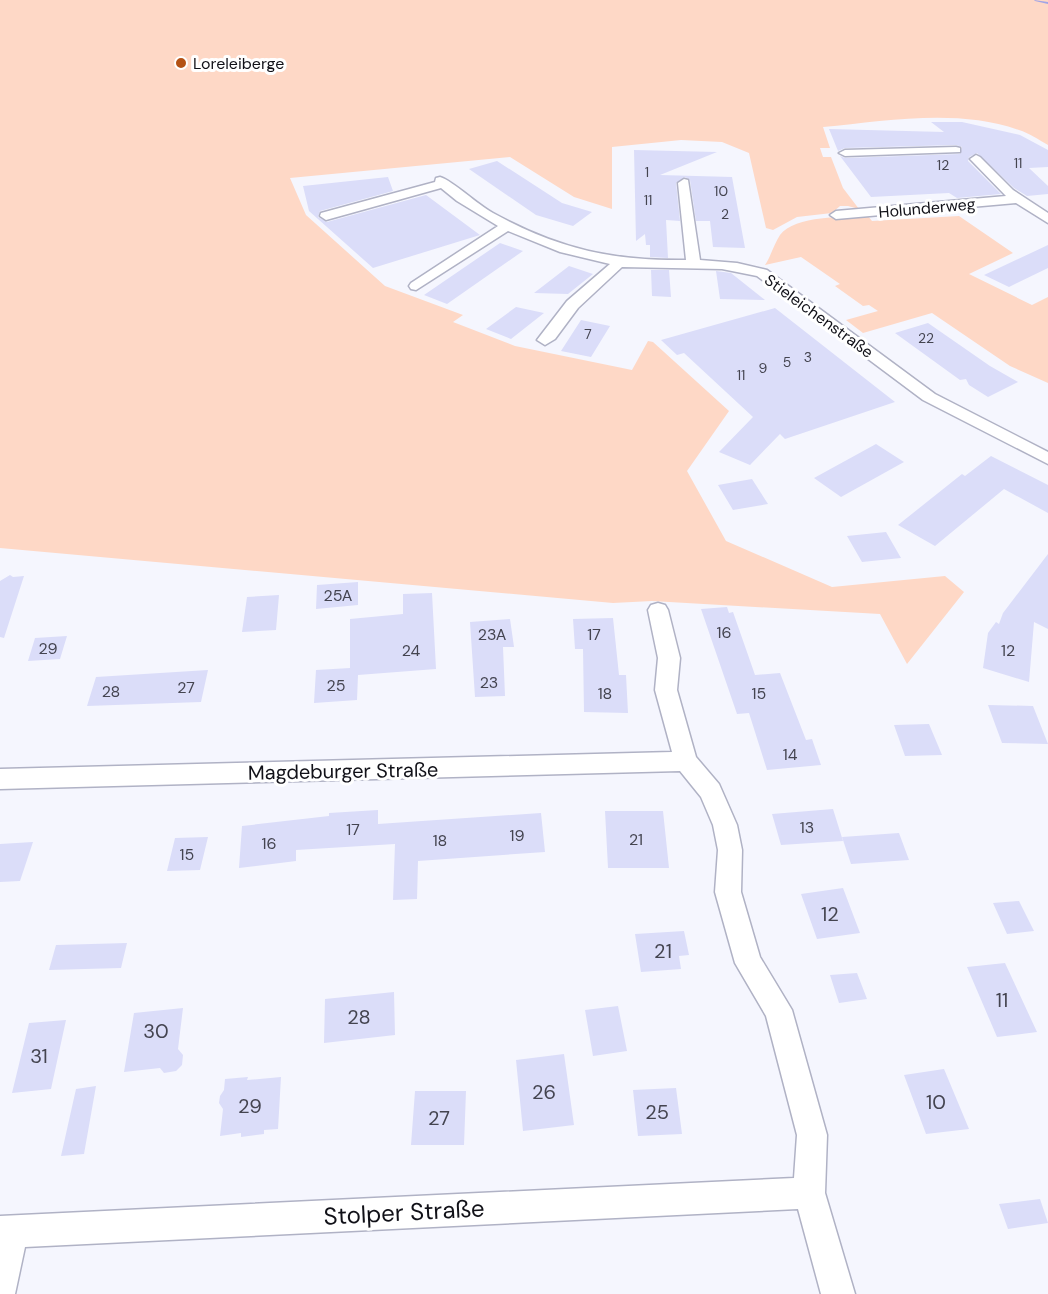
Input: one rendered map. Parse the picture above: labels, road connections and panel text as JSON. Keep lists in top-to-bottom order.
{
  "streets": {
    "street": [
      "Holunderweg",
      "Stieleichenstraße",
      "Magdeburger Straße",
      "Stolper Straße"
    ]
  },
  "places": ["Loreleiberge"],
  "house_numbers": [
    "11",
    "12",
    "1",
    "10",
    "11",
    "2",
    "7",
    "22",
    "3",
    "5",
    "9",
    "11",
    "25A",
    "16",
    "23A",
    "17",
    "29",
    "24",
    "12",
    "23",
    "25",
    "27",
    "28",
    "18",
    "15",
    "14",
    "13",
    "17",
    "19",
    "21",
    "18",
    "16",
    "15",
    "12",
    "21",
    "11",
    "28",
    "30",
    "31",
    "26",
    "10",
    "29",
    "25",
    "27"
  ]
}
